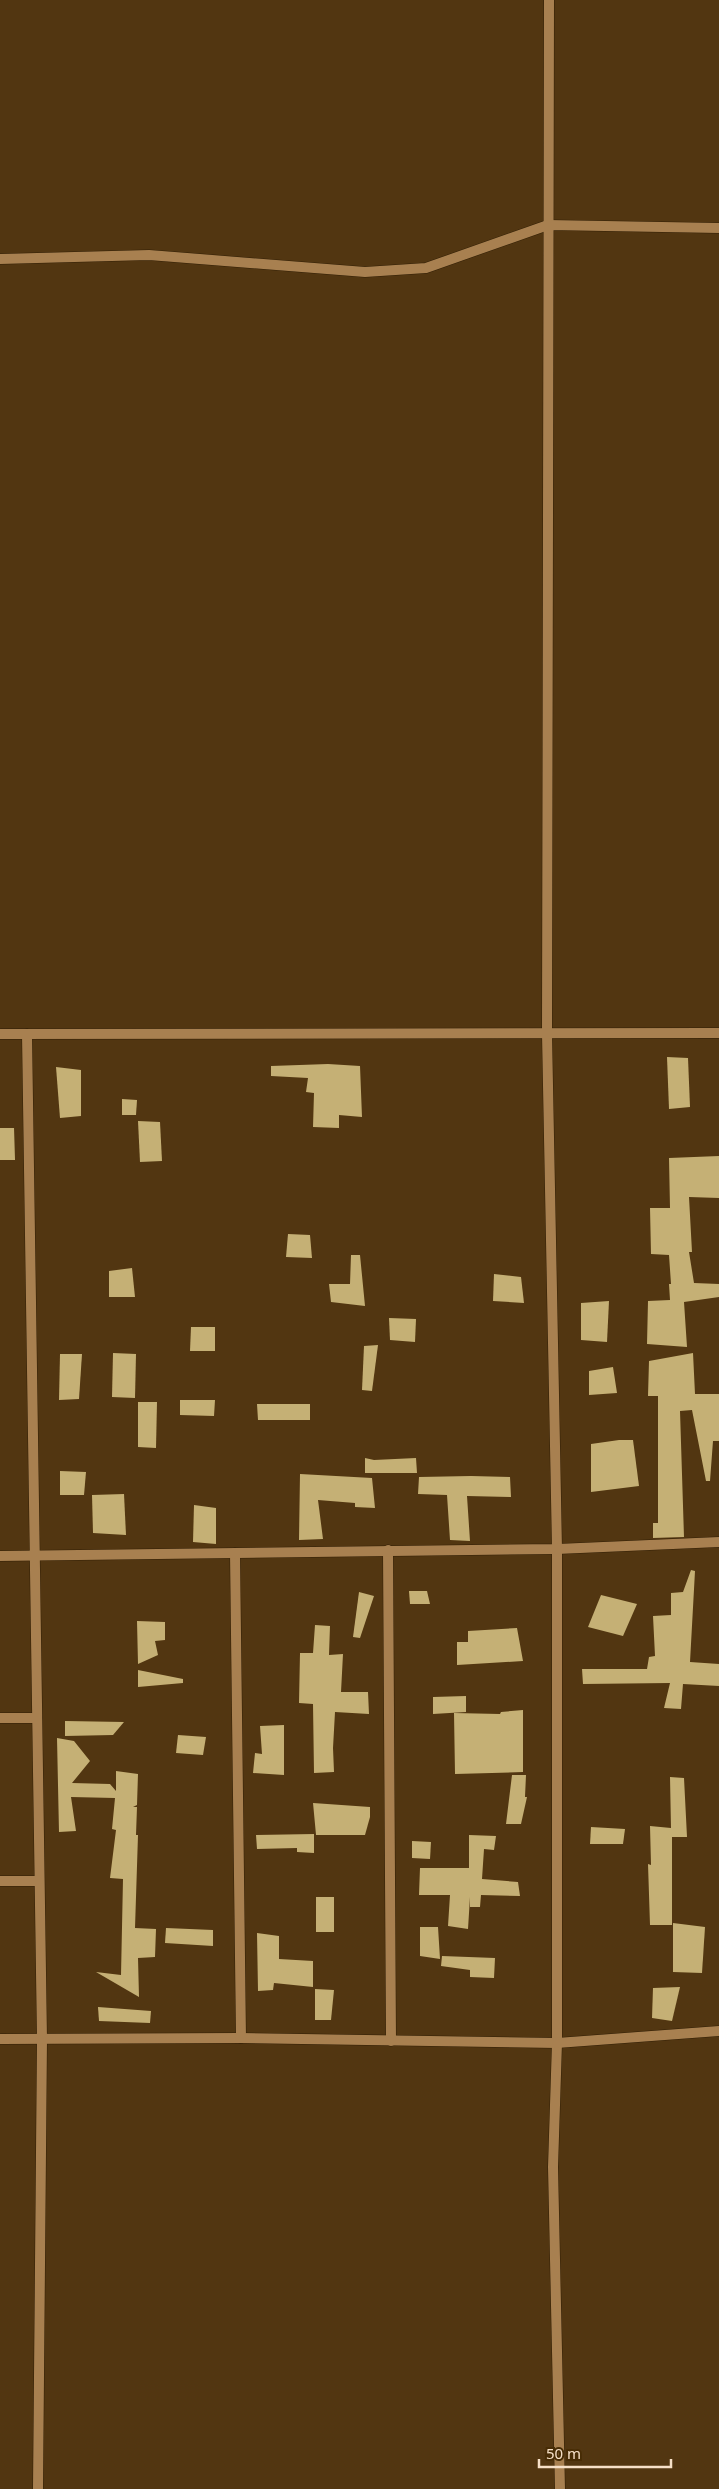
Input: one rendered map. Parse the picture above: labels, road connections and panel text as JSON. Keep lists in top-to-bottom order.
{
  "scale_bar": "50 m"
}
